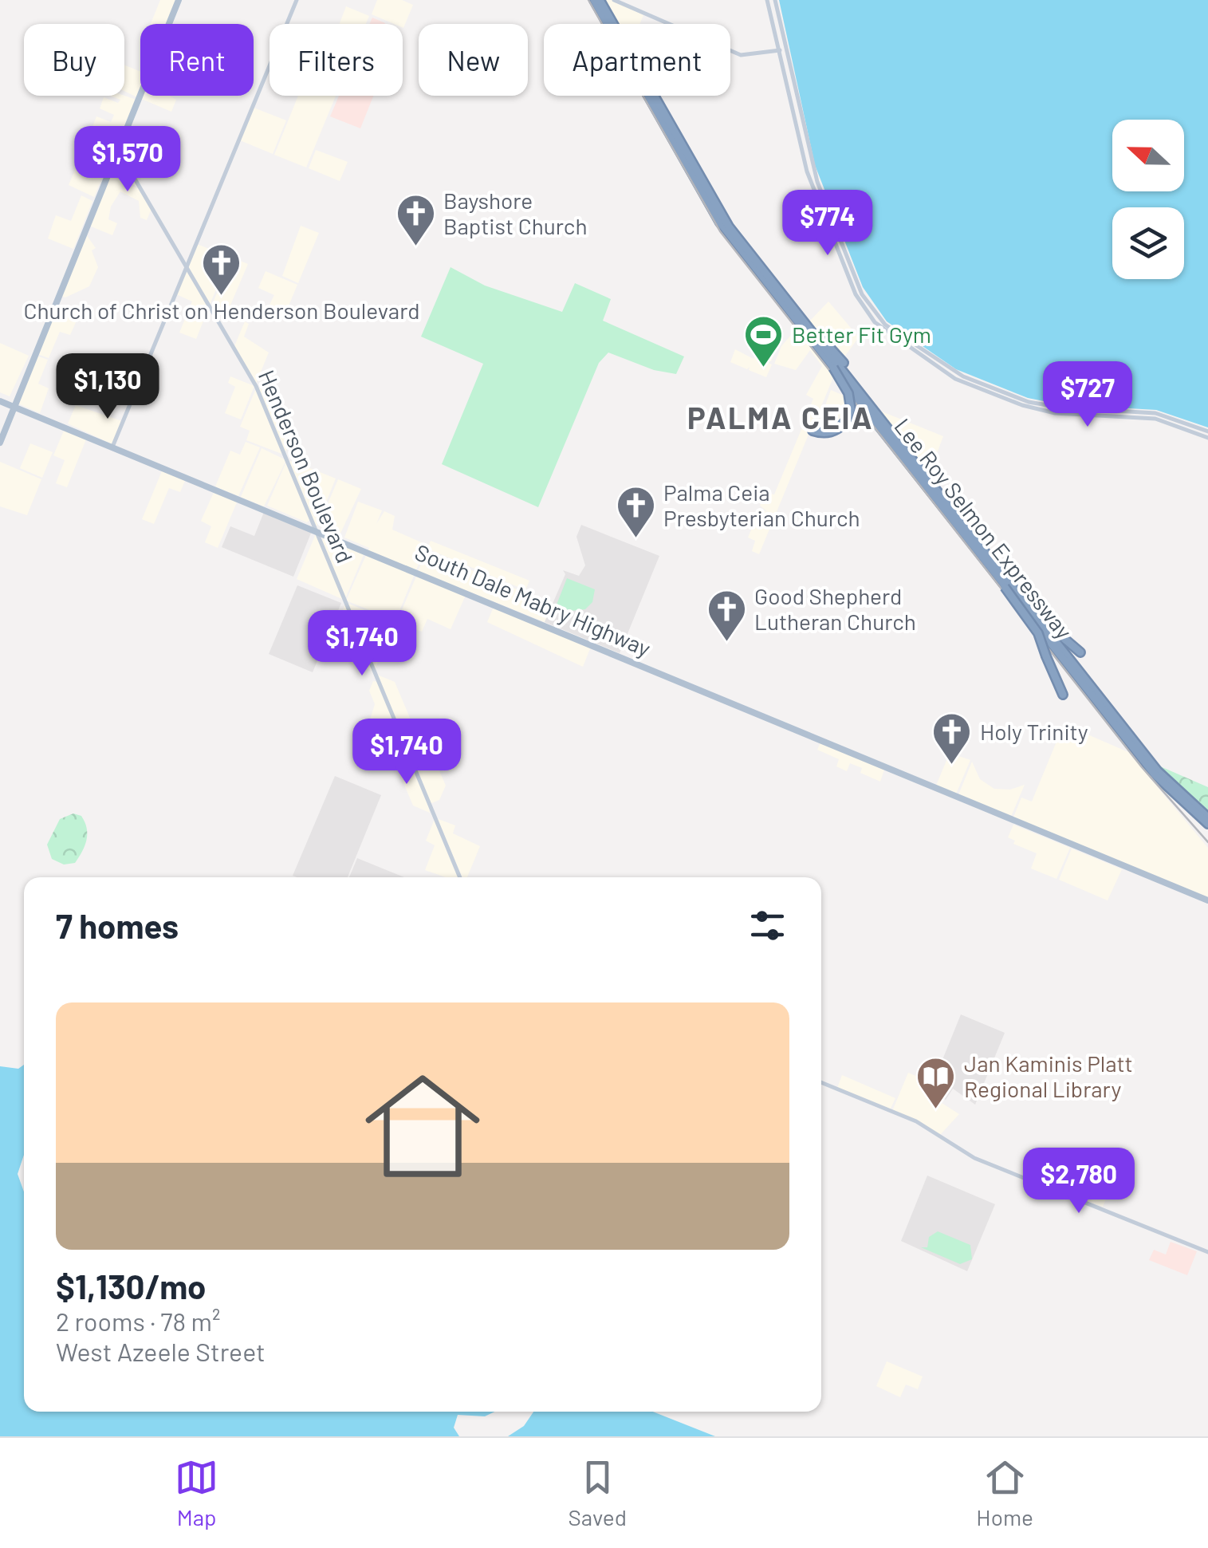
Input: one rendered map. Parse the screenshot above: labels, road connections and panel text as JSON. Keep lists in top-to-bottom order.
{
  "streets": {
    "highway": ["Lee Roy Selmon Expressway"],
    "main road": ["Henderson Boulevard", "South Dale Mabry Highway"]
  },
  "crossings": [
    ["Henderson Boulevard", "South Dale Mabry Highway"]
  ],
  "districts": ["PALMA CEIA"],
  "places": {
    "church": [
      "Bayshore Baptist Church",
      "Church of Christ on Henderson Boulevard",
      "Palma Ceia Presbyterian Church",
      "Good Shepherd Lutheran Church",
      "Holy Trinity"
    ],
    "sports": ["Better Fit Gym"],
    "library": ["Jan Kaminis Platt Regional Library"]
  },
  "north": "left",
  "page": {
    "chip": [
      "Buy",
      "Rent",
      "Filters",
      "New",
      "Apartment"
    ],
    "price": [
      "$1,570",
      "$774",
      "$1,130",
      "$727",
      "$1,740",
      "$1,740",
      "$2,780"
    ],
    "heading": "7 homes",
    "list": [
      {
        "name": "$1,130/mo",
        "note": "2 rooms · 78 m² · West Azeele Street"
      }
    ],
    "tabs": ["Map", "Saved", "Home"]
  }
}
